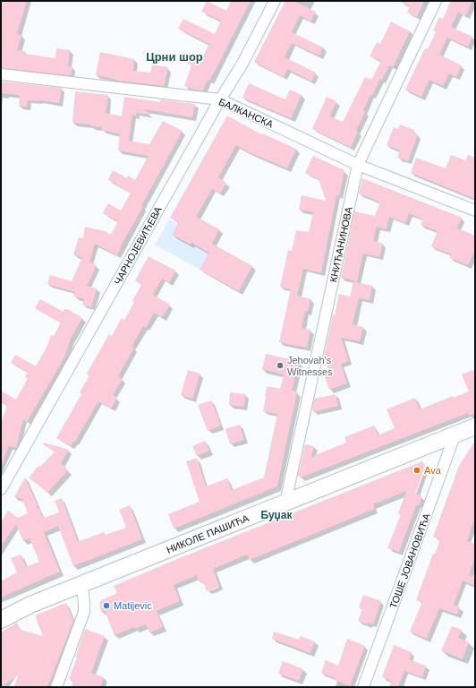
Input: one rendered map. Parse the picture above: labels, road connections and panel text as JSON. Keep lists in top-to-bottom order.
{
  "streets": {
    "main road": ["НИКОЛЕ ПАШИЋА"],
    "street": [
      "БАЛКАНСКА",
      "КНИЋАНИНОВА",
      "ЧАРНОЈЕВИЋЕВА",
      "ТОШЕ ЈОВАНОВИЋА"
    ]
  },
  "crossings": [
    ["БАЛКАНСКА", "КНИЋАНИНОВА"],
    ["БАЛКАНСКА", "ЧАРНОЈЕВИЋЕВА"],
    ["КНИЋАНИНОВА", "НИКОЛЕ ПАШИЋА"],
    ["НИКОЛЕ ПАШИЋА", "ТОШЕ ЈОВАНОВИЋА"]
  ],
  "districts": ["Црни шор", "Буџак"],
  "places": ["Jehovah's Witnesses", "Ava", "Matijevic"]
}
